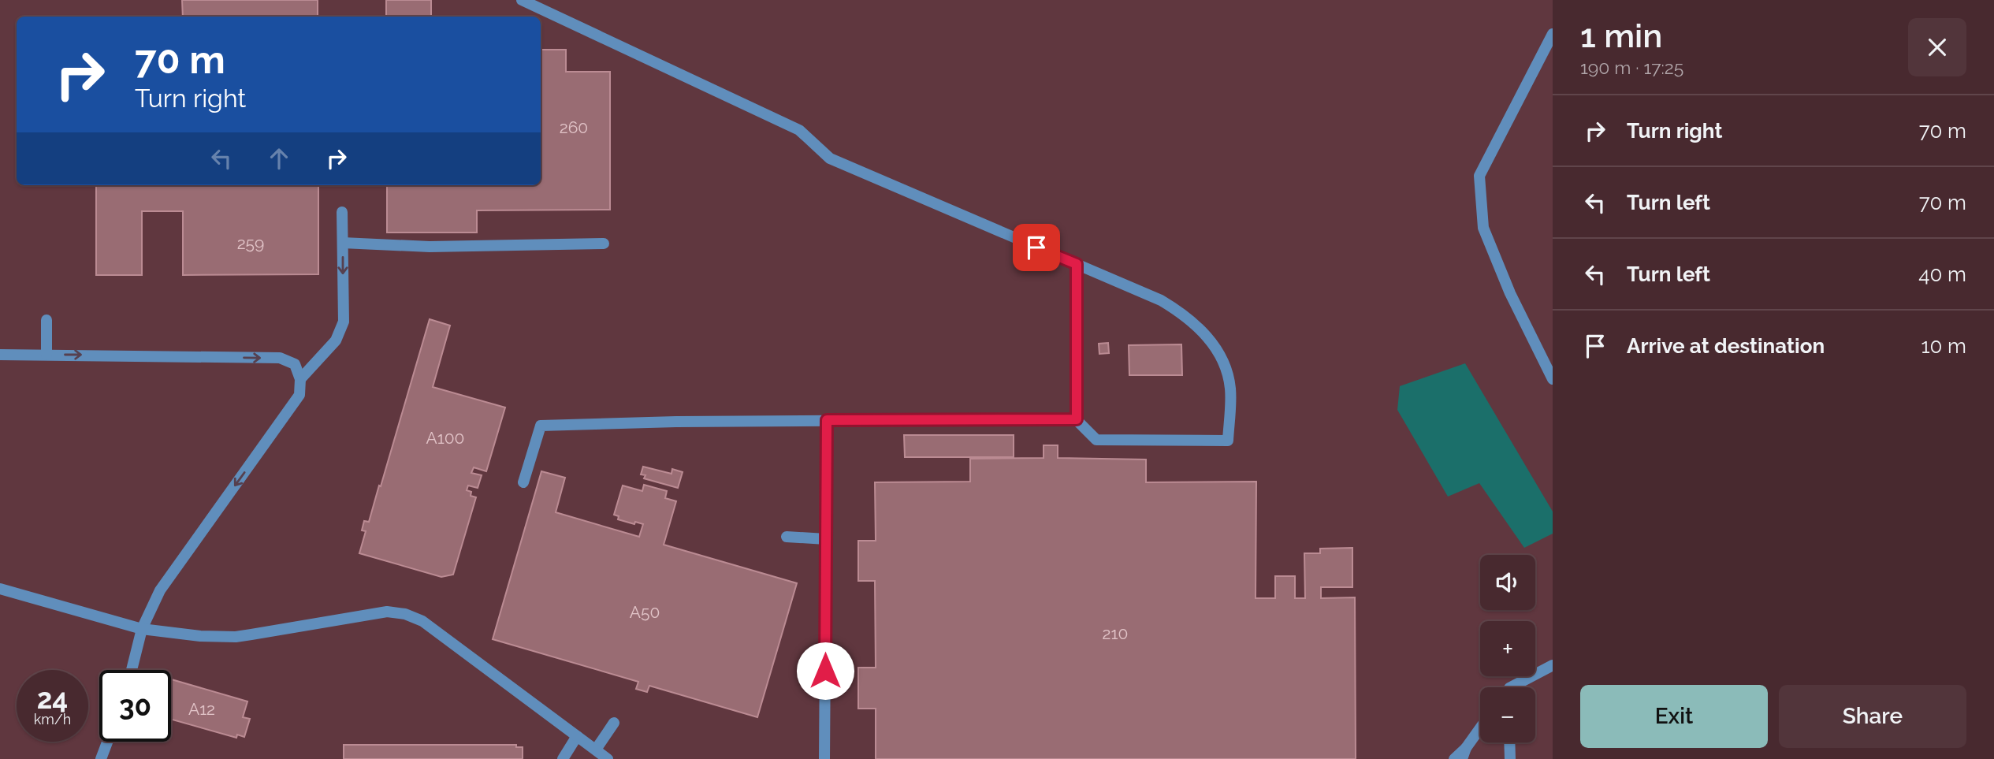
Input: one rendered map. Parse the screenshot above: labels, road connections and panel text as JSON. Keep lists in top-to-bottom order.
{
  "house_numbers": [
    "260",
    "259",
    "A100",
    "A50",
    "210",
    "A12"
  ],
  "page": {
    "heading": ["1 min", "190 m · 17:25"],
    "turn": ["70 m", "Turn right"],
    "list": [
      {
        "name": "Turn right",
        "value": "70 m"
      },
      {
        "name": "Turn left",
        "value": "70 m"
      },
      {
        "name": "Turn left",
        "value": "40 m"
      },
      {
        "name": "Arrive at destination",
        "value": "10 m"
      }
    ],
    "map_buttons": ["+", "−"],
    "speed": "24 km/h",
    "limit": "30",
    "buttons": ["Exit", "Share"]
  }
}
